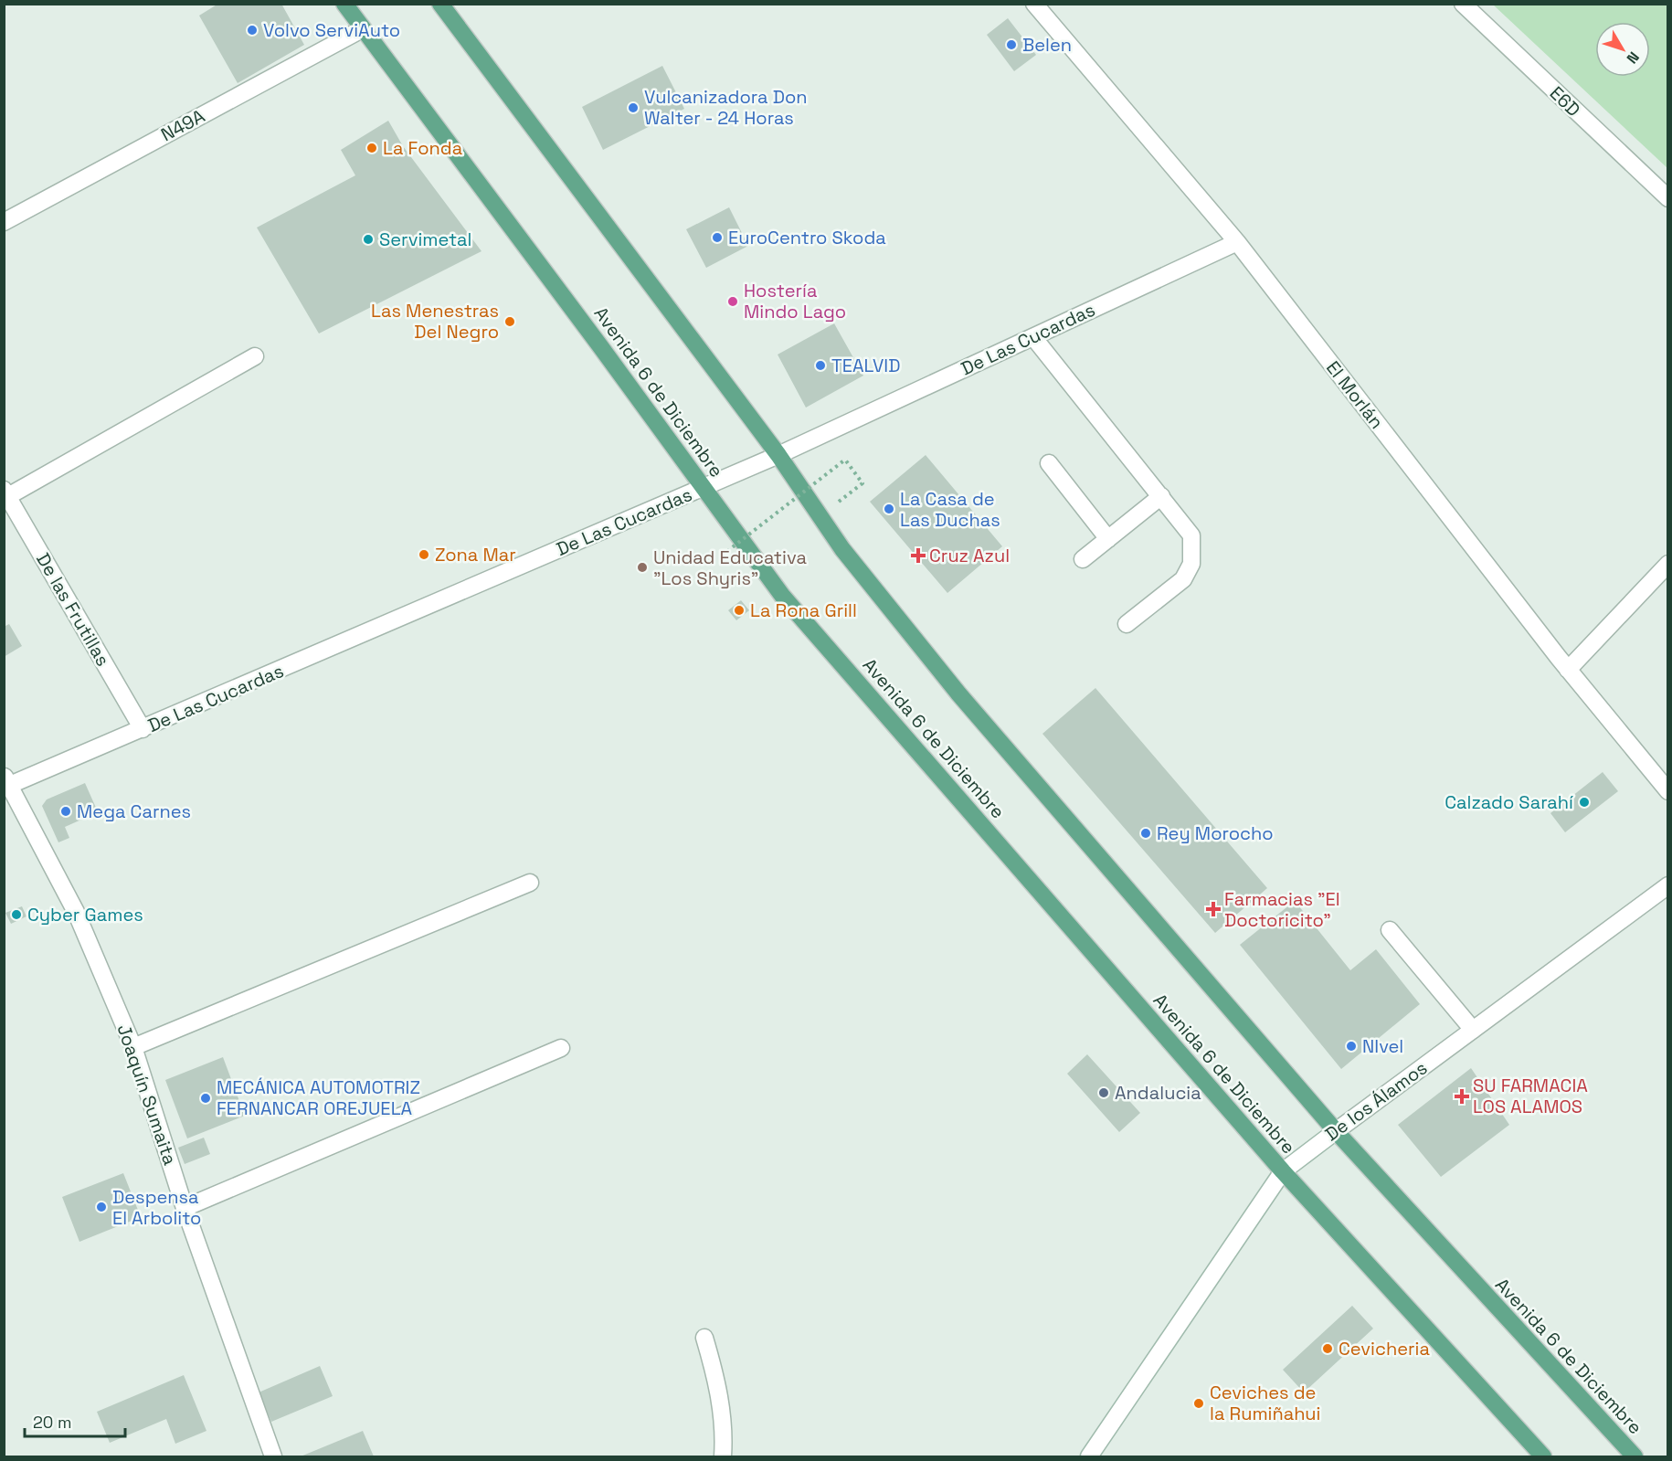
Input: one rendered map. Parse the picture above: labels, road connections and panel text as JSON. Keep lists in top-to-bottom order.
{
  "streets": {
    "main road": ["Avenida 6 de Diciembre"],
    "street": [
      "E6D",
      "N49A",
      "De Las Cucardas",
      "El Morlán",
      "De las Frutillas",
      "Joaquín Sumaita",
      "De los Álamos"
    ]
  },
  "crossings": [
    ["N49A", "Avenida 6 de Diciembre"],
    ["De Las Cucardas", "Avenida 6 de Diciembre"],
    ["De Las Cucardas", "El Morlán"],
    ["De Las Cucardas", "De las Frutillas"],
    ["De Las Cucardas", "Joaquín Sumaita"],
    ["Avenida 6 de Diciembre", "De los Álamos"]
  ],
  "places": {
    "other": [
      "Volvo ServiAuto",
      "Belen",
      "Vulcanizadora Don Walter - 24 Horas",
      "La Fonda",
      "EuroCentro Skoda",
      "Servimetal",
      "Hostería Mindo Lago",
      "Las Menestras Del Negro",
      "TEALVID",
      "La Casa de Las Duchas",
      "Zona Mar",
      "Unidad Educativa \"Los Shyris\"",
      "La Rona Grill",
      "Calzado Sarahí",
      "Mega Carnes",
      "Rey Morocho",
      "Cyber Games",
      "NIvel",
      "Andalucia",
      "MECÁNICA AUTOMOTRIZ FERNANCAR OREJUELA",
      "Despensa El Arbolito",
      "Cevicheria",
      "Ceviches de la Rumiñahui"
    ],
    "health": ["Cruz Azul", "Farmacias \"El Doctoricito\"", "SU FARMACIA LOS ALAMOS"]
  },
  "scale_bar": "20 m",
  "north": "bottom right"
}
